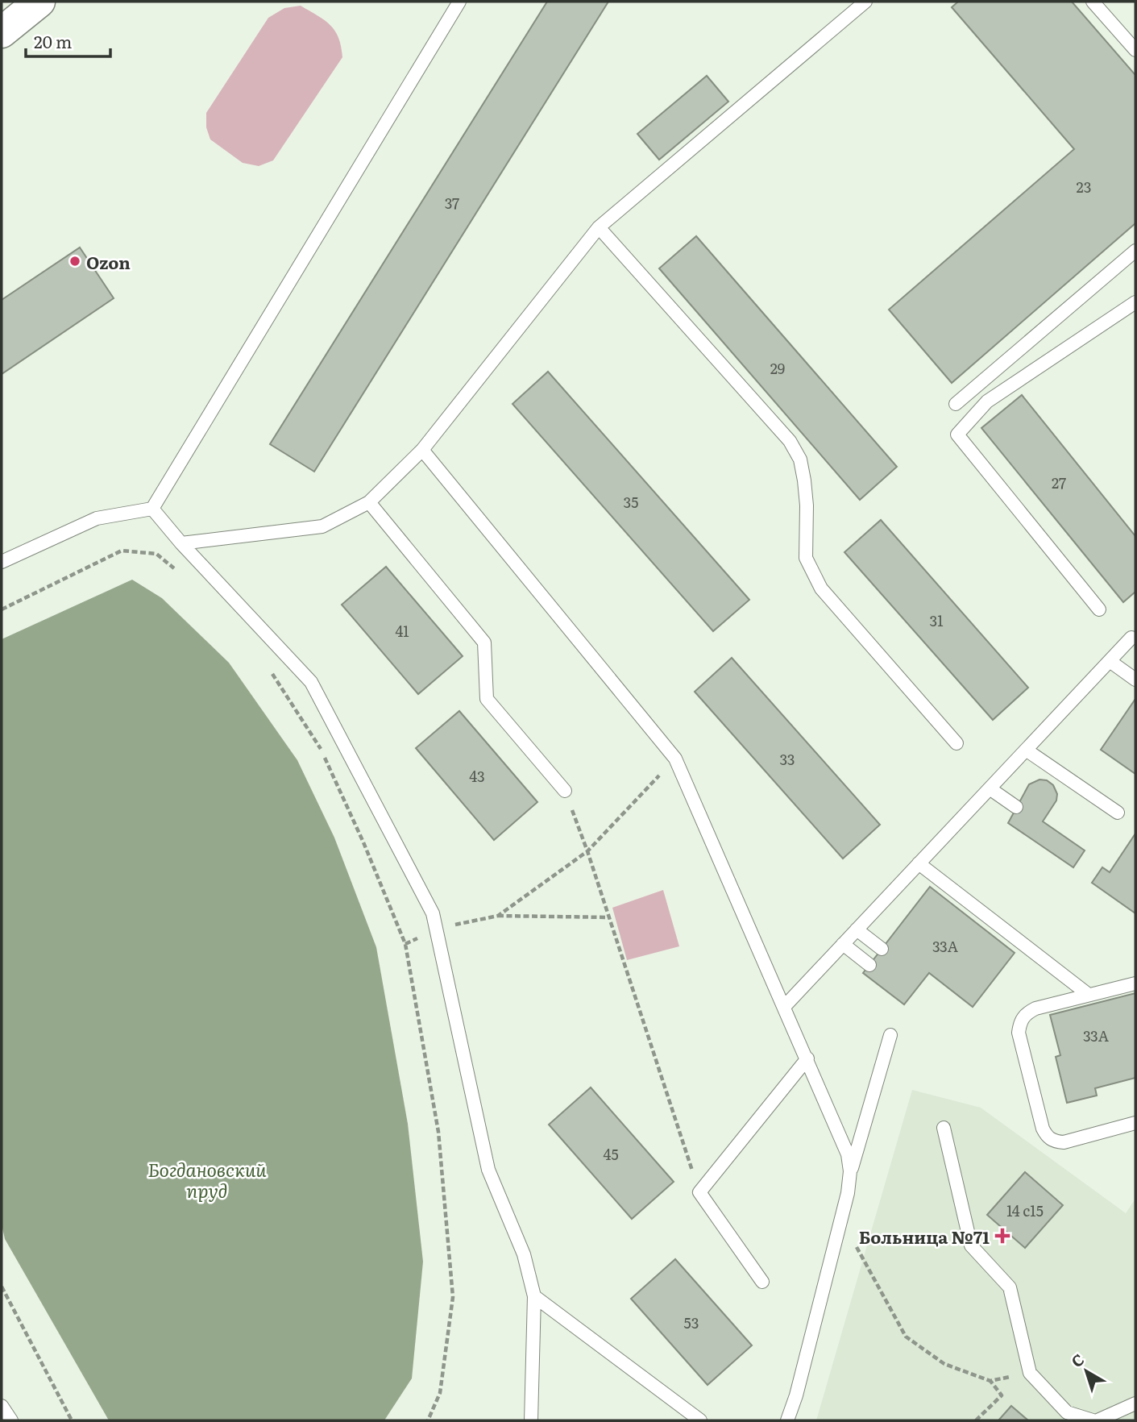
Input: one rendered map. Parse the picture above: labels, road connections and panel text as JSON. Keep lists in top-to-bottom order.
{
  "water": ["Богдановский пруд"],
  "places": {
    "other": ["Ozon"],
    "health": ["Больница №71"]
  },
  "house_numbers": [
    "23",
    "37",
    "29",
    "27",
    "35",
    "31",
    "41",
    "33",
    "43",
    "33А",
    "33А",
    "45",
    "14 с15",
    "53"
  ],
  "scale_bar": "20 m",
  "north": "top left"
}
